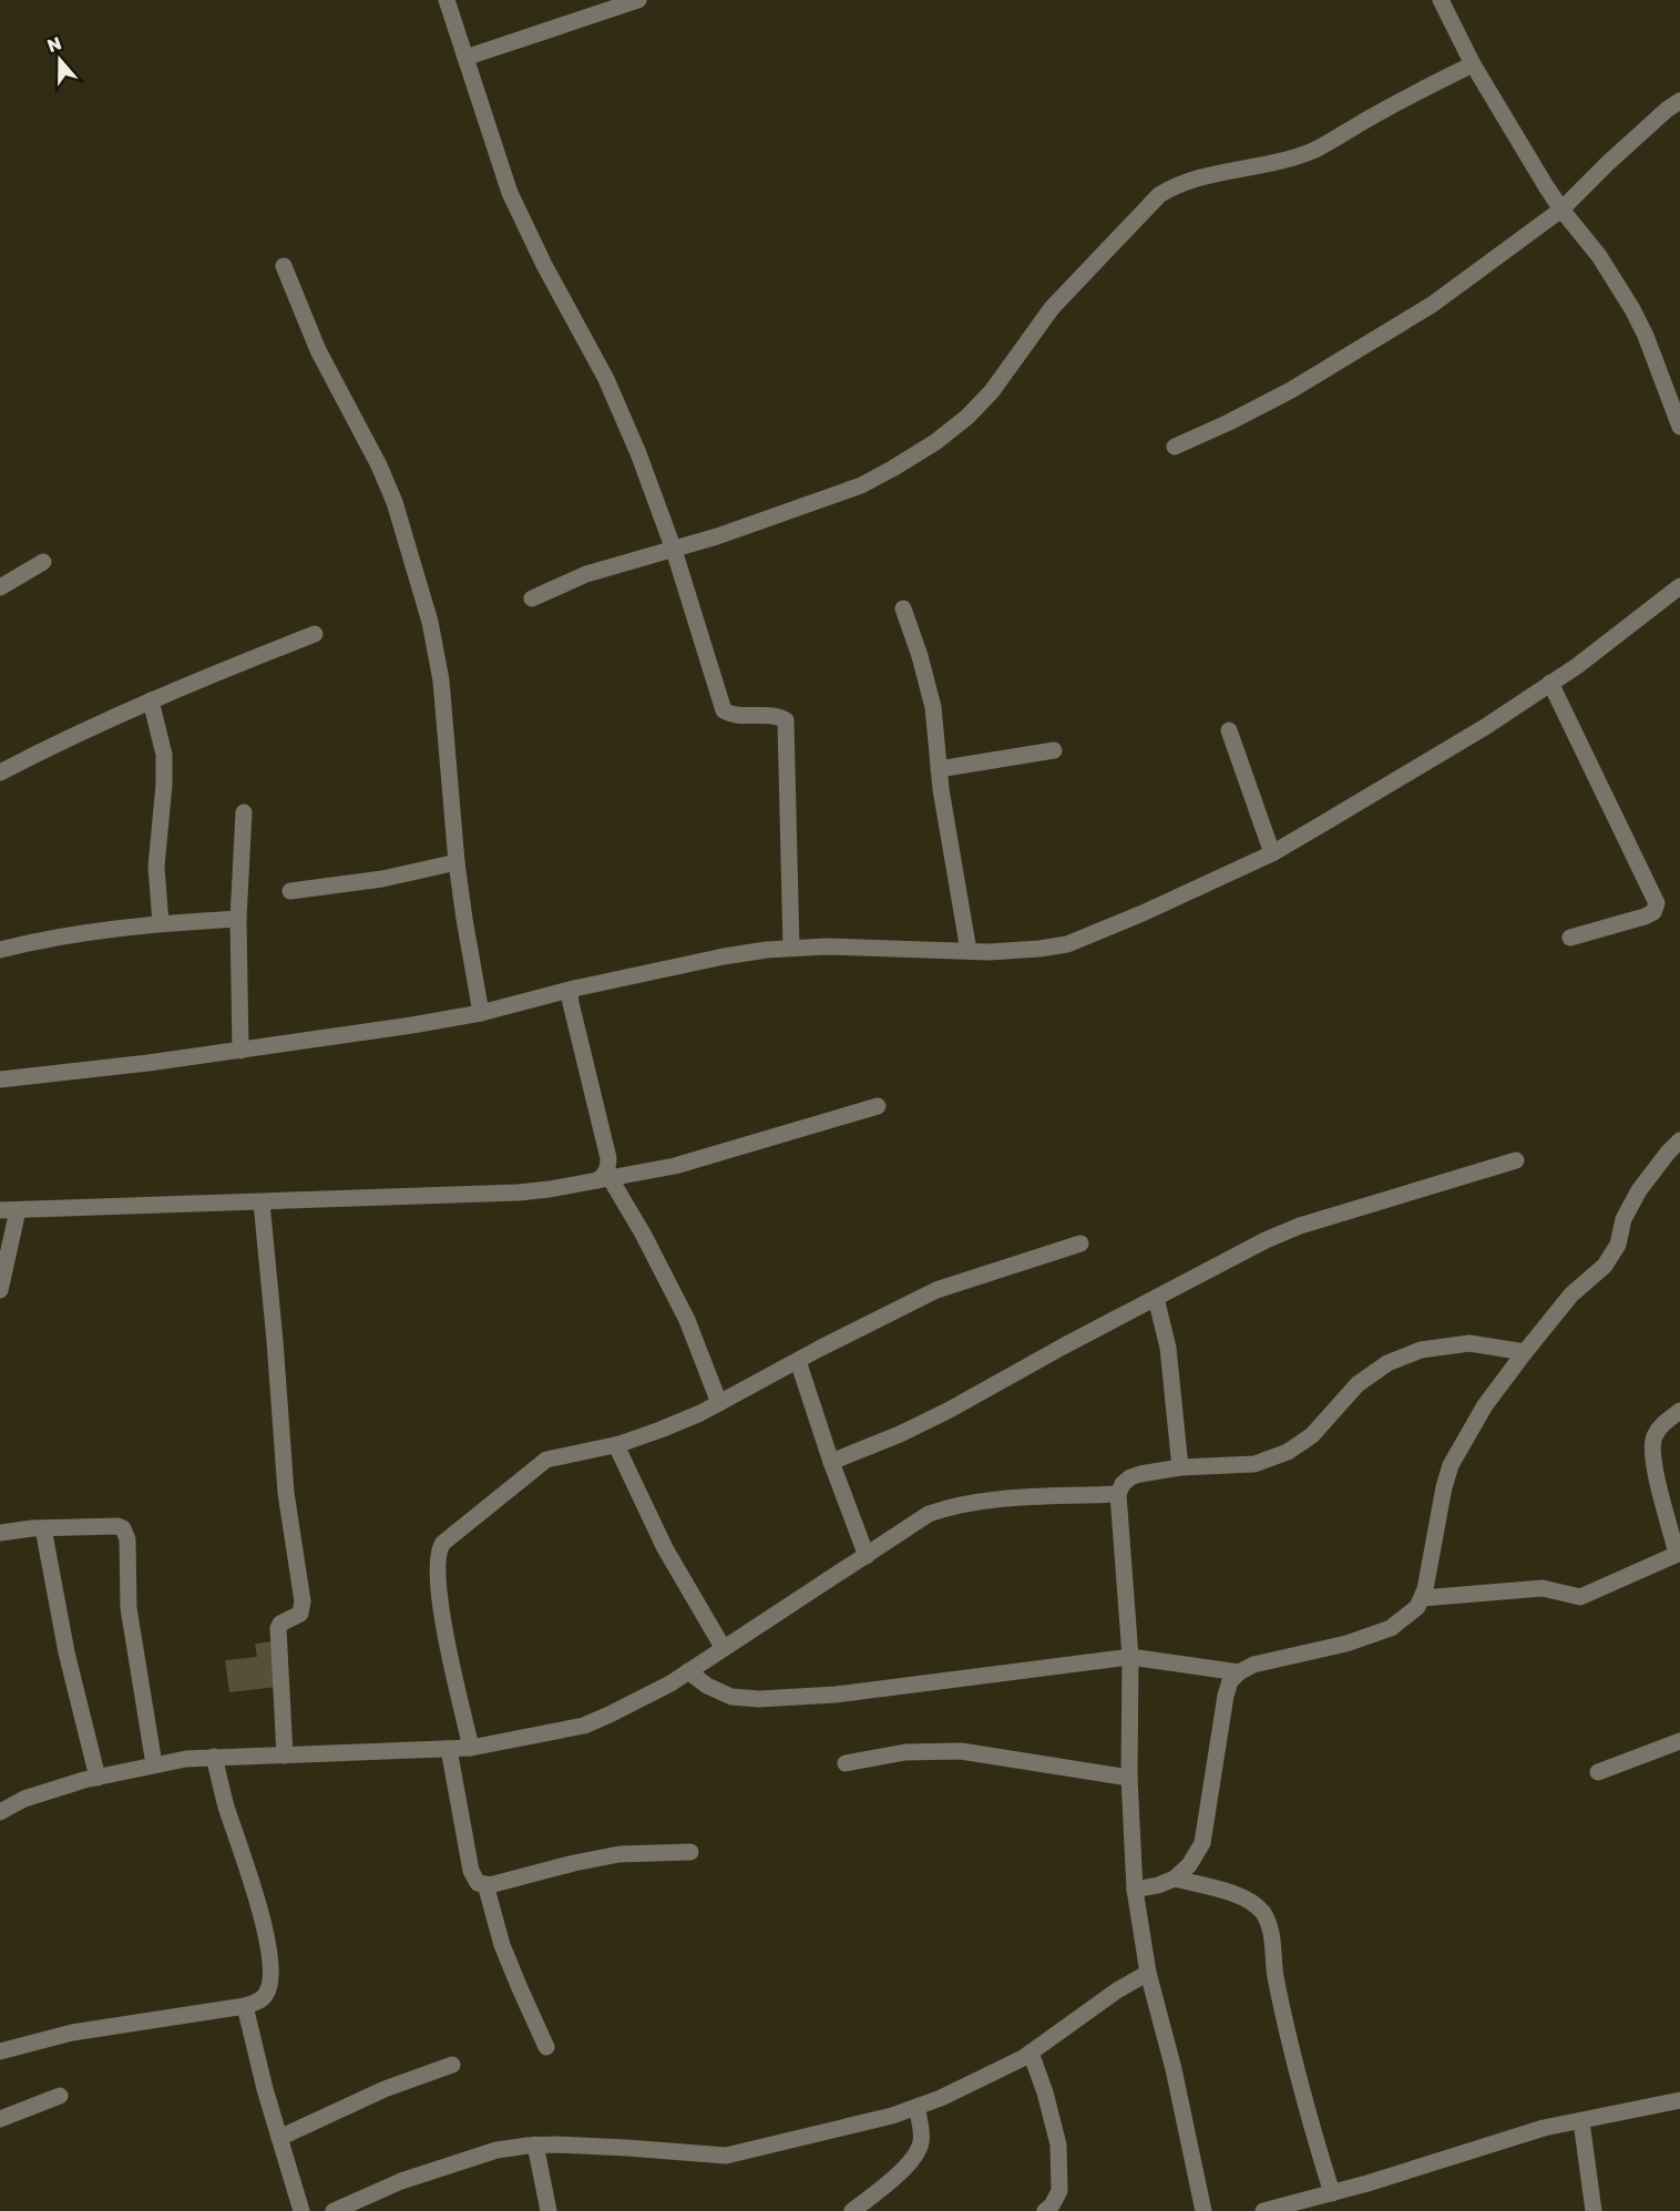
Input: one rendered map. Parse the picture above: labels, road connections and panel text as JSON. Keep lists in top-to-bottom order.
{
  "north": "top"
}
